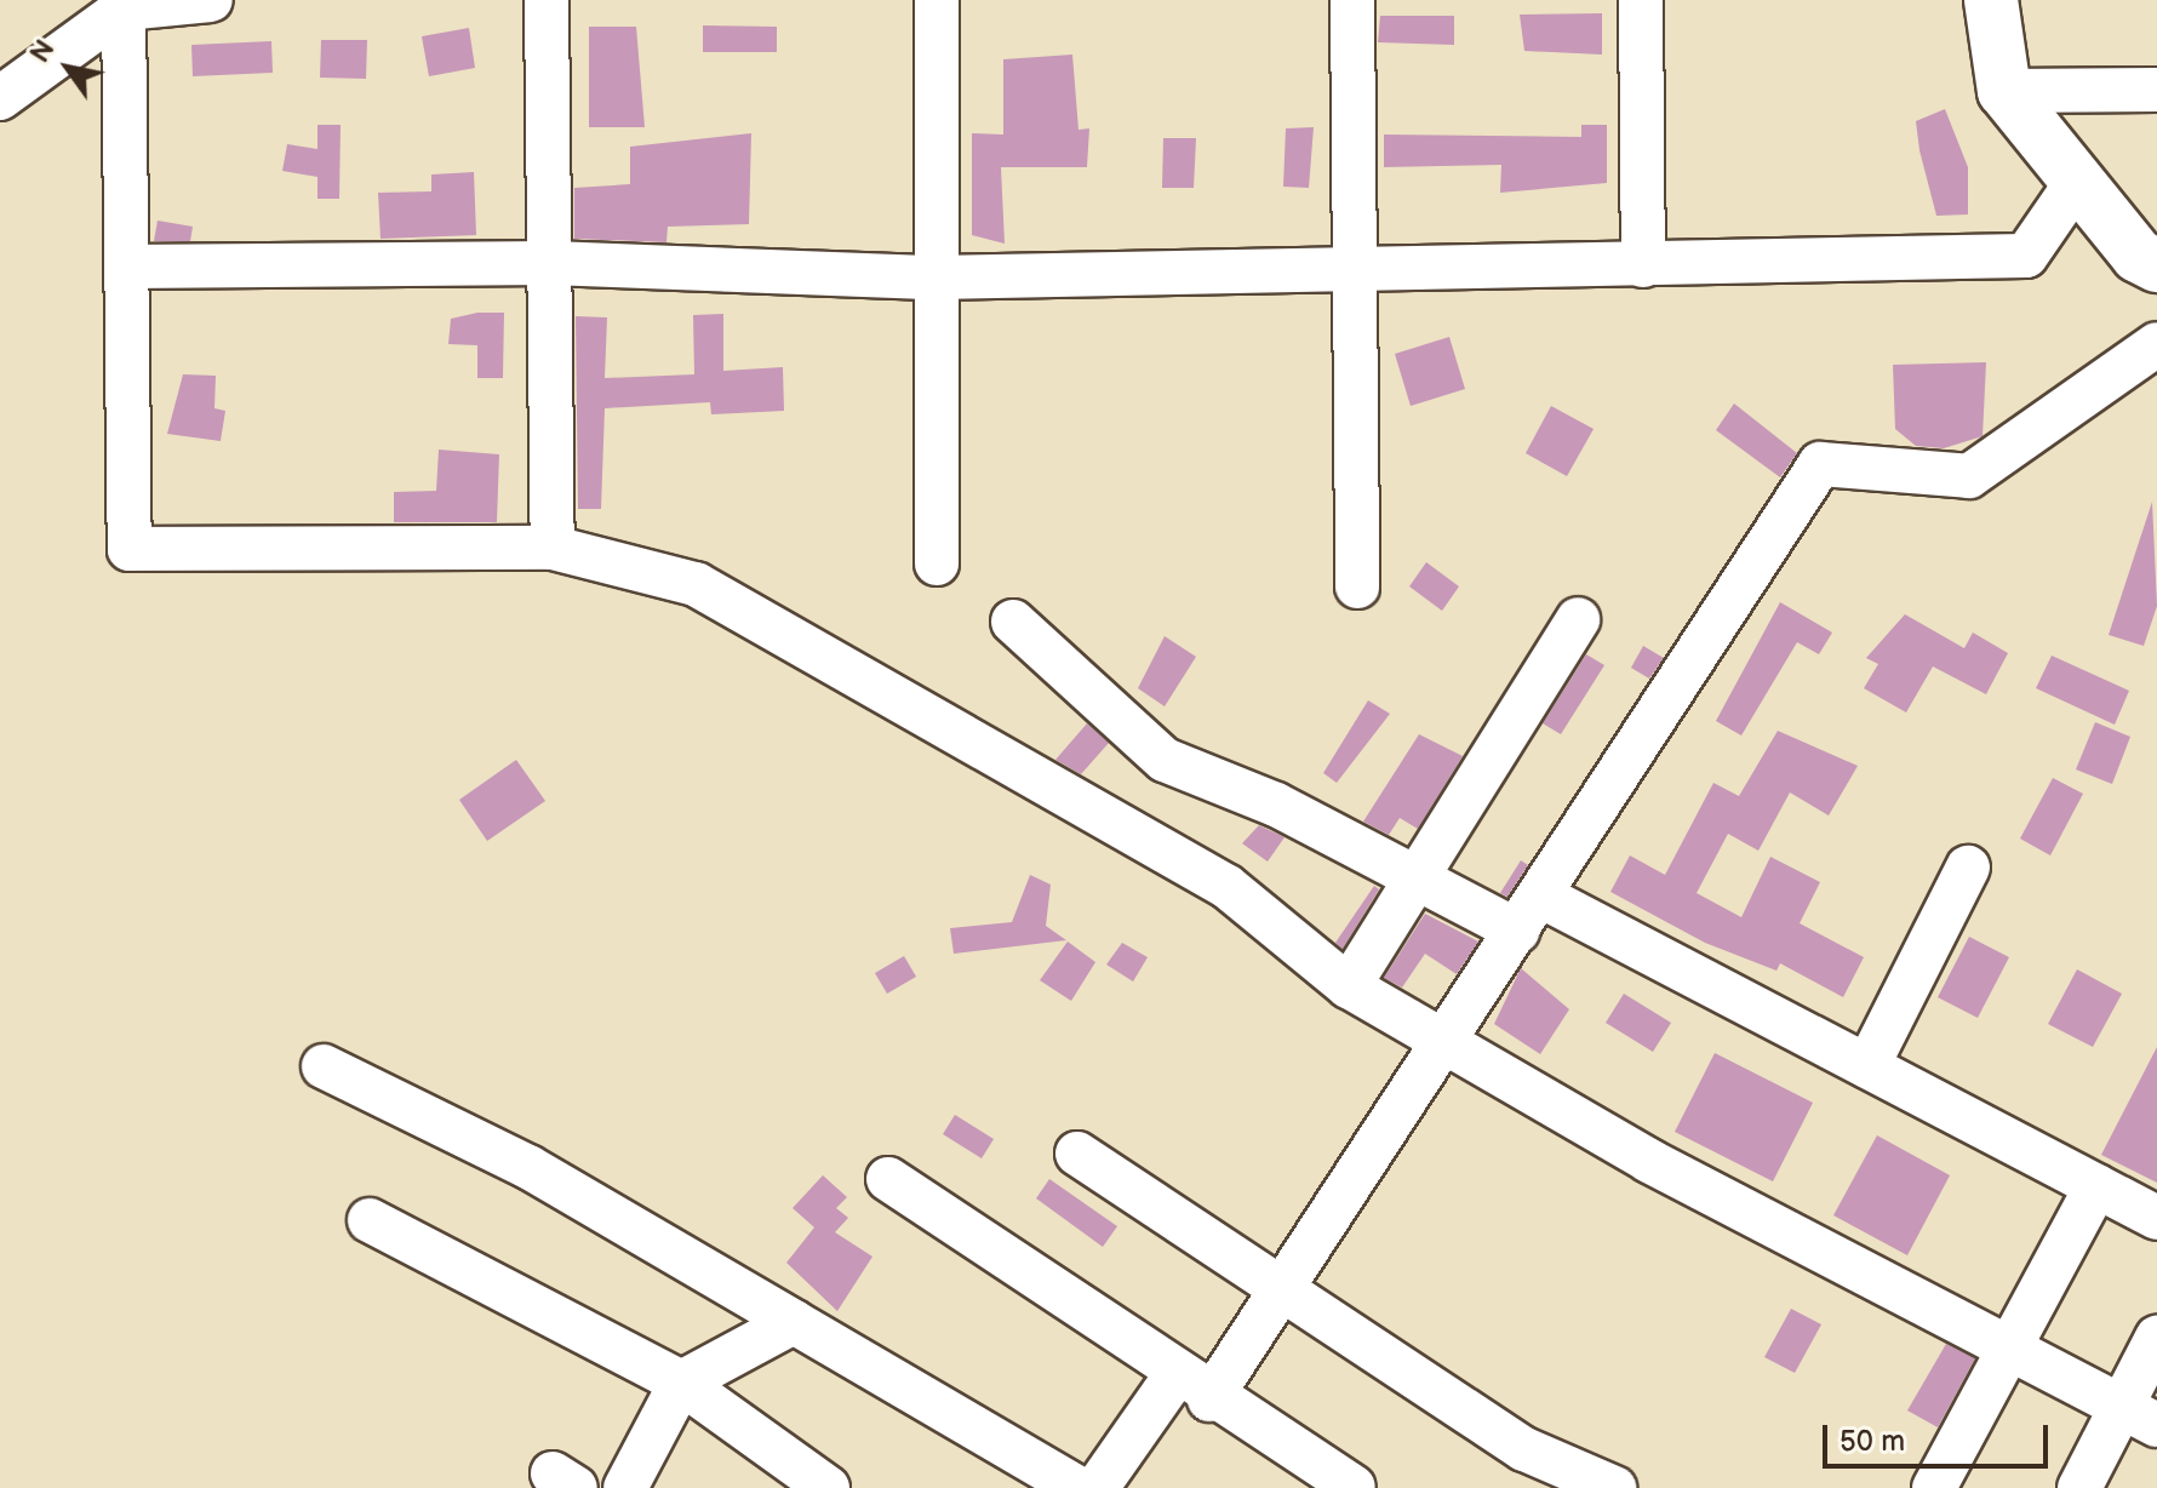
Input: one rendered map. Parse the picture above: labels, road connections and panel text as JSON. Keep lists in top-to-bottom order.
{
  "scale_bar": "50 m",
  "north": "top left"
}
